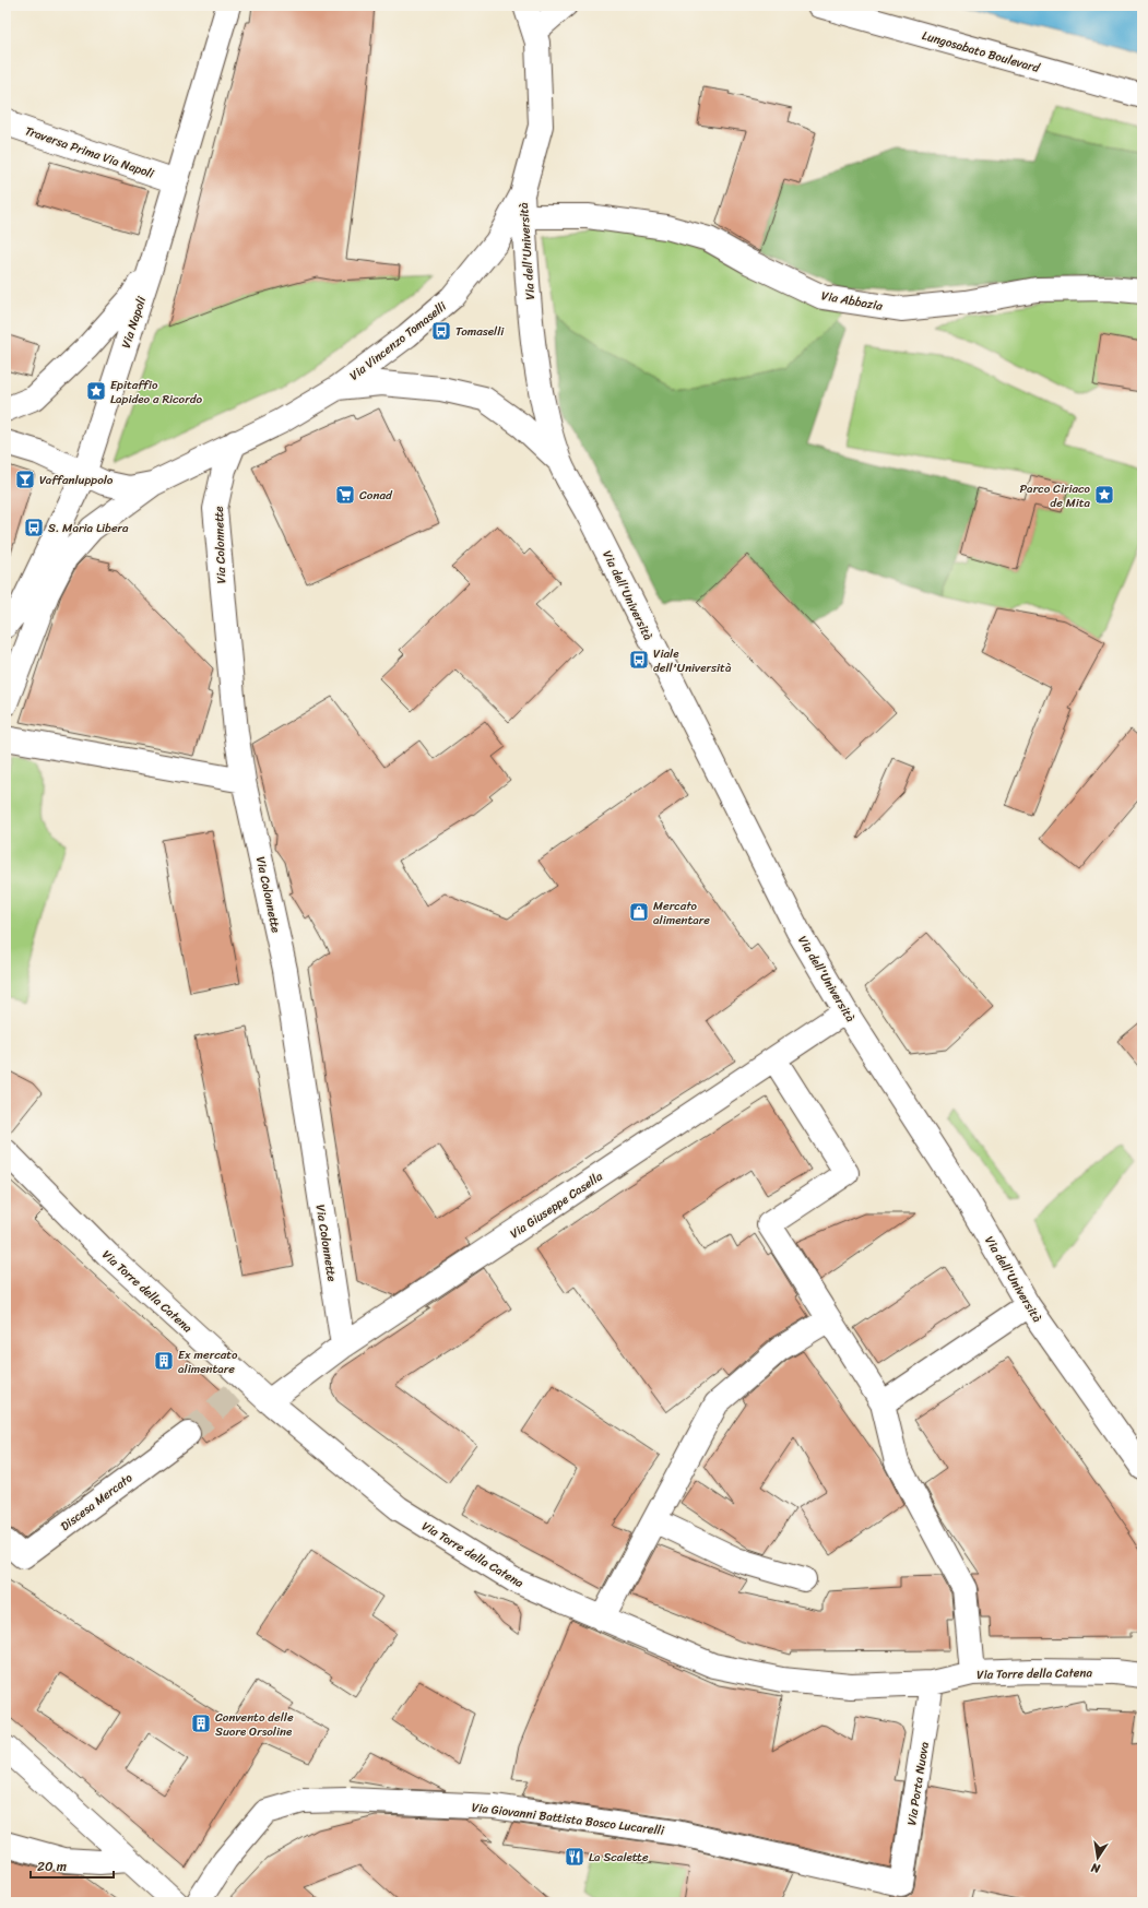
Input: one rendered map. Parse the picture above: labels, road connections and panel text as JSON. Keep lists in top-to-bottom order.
{
  "streets": {
    "street": [
      "Lungosabato Boulevard",
      "Traversa Prima Via Napoli",
      "Via dell'Università",
      "Via Abbazia",
      "Via Napoli",
      "Via Vincenzo Tomaselli",
      "Via Colonnette",
      "Via Giuseppe Casella",
      "Via Torre della Catena",
      "Discesa Mercato",
      "Via Porta Nuova",
      "Via Giovanni Battista Bosco Lucarelli"
    ]
  },
  "crossings": [
    ["Traversa Prima Via Napoli", "Via Napoli"],
    ["Via dell'Università", "Via Abbazia"],
    ["Via dell'Università", "Via Vincenzo Tomaselli"],
    ["Via dell'Università", "Via Giuseppe Casella"],
    ["Via Abbazia", "Via Vincenzo Tomaselli"],
    ["Via Vincenzo Tomaselli", "Via Colonnette"],
    ["Via Colonnette", "Via Giuseppe Casella"],
    ["Via Giuseppe Casella", "Via Torre della Catena"],
    ["Via Torre della Catena", "Via Porta Nuova"],
    ["Via Porta Nuova", "Via Giovanni Battista Bosco Lucarelli"]
  ],
  "places": {
    "bus stop": ["Tomaselli", "S. Maria Libera", "Viale dell'Università"],
    "place": ["Epitaffio Lapideo a Ricordo", "Parco Ciriaco de Mita"],
    "bar": ["Vaffanluppolo"],
    "supermarket": ["Conad"],
    "shop": ["Mercato alimentare"],
    "building": ["Ex mercato alimentare", "Convento delle Suore Orsoline"],
    "restaurant": ["La Scalette"]
  },
  "scale_bar": "20 m",
  "north": "bottom"
}
